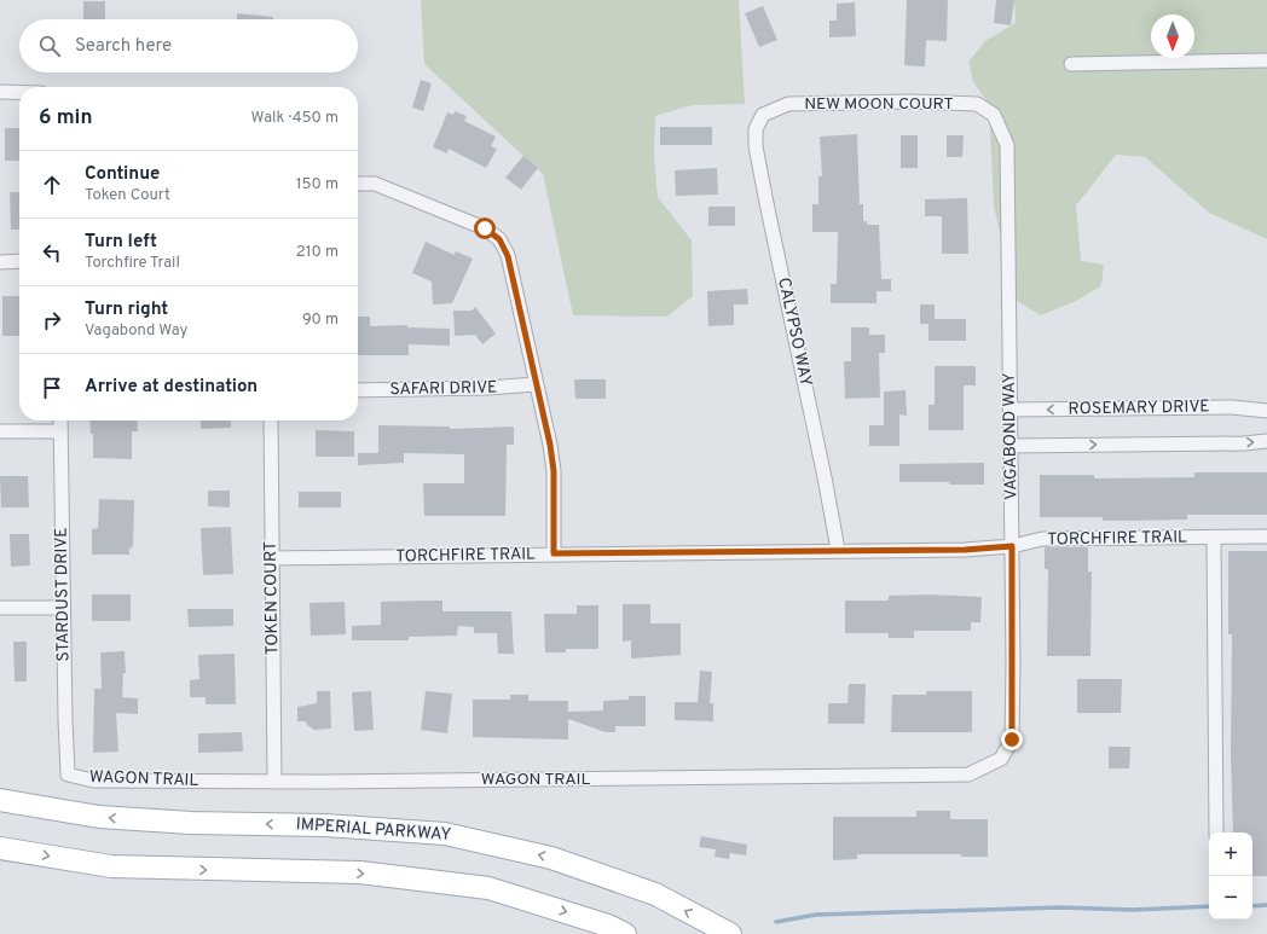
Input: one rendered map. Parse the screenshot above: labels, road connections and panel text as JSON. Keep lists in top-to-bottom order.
{
  "streets": {
    "main road": ["IMPERIAL PARKWAY"],
    "street": [
      "NEW MOON COURT",
      "CALYPSO WAY",
      "SAFARI DRIVE",
      "ROSEMARY DRIVE",
      "VAGABOND WAY",
      "TORCHFIRE TRAIL",
      "STARDUST DRIVE",
      "TOKEN COURT",
      "WAGON TRAIL"
    ]
  },
  "crossings": [
    ["NEW MOON COURT", "CALYPSO WAY"],
    ["NEW MOON COURT", "VAGABOND WAY"],
    ["CALYPSO WAY", "TORCHFIRE TRAIL"],
    ["ROSEMARY DRIVE", "VAGABOND WAY"],
    ["VAGABOND WAY", "TORCHFIRE TRAIL"],
    ["VAGABOND WAY", "WAGON TRAIL"],
    ["TORCHFIRE TRAIL", "TOKEN COURT"],
    ["STARDUST DRIVE", "WAGON TRAIL"],
    ["TOKEN COURT", "WAGON TRAIL"]
  ],
  "north": "bottom",
  "page": {
    "search": "Search here",
    "heading": ["6 min", "Walk · 450 m"],
    "list": [
      ["Continue", "Token Court", "150 m"],
      ["Turn left", "Torchfire Trail", "210 m"],
      ["Turn right", "Vagabond Way", "90 m"],
      "Arrive at destination"
    ],
    "map_buttons": ["+", "−"]
  }
}
